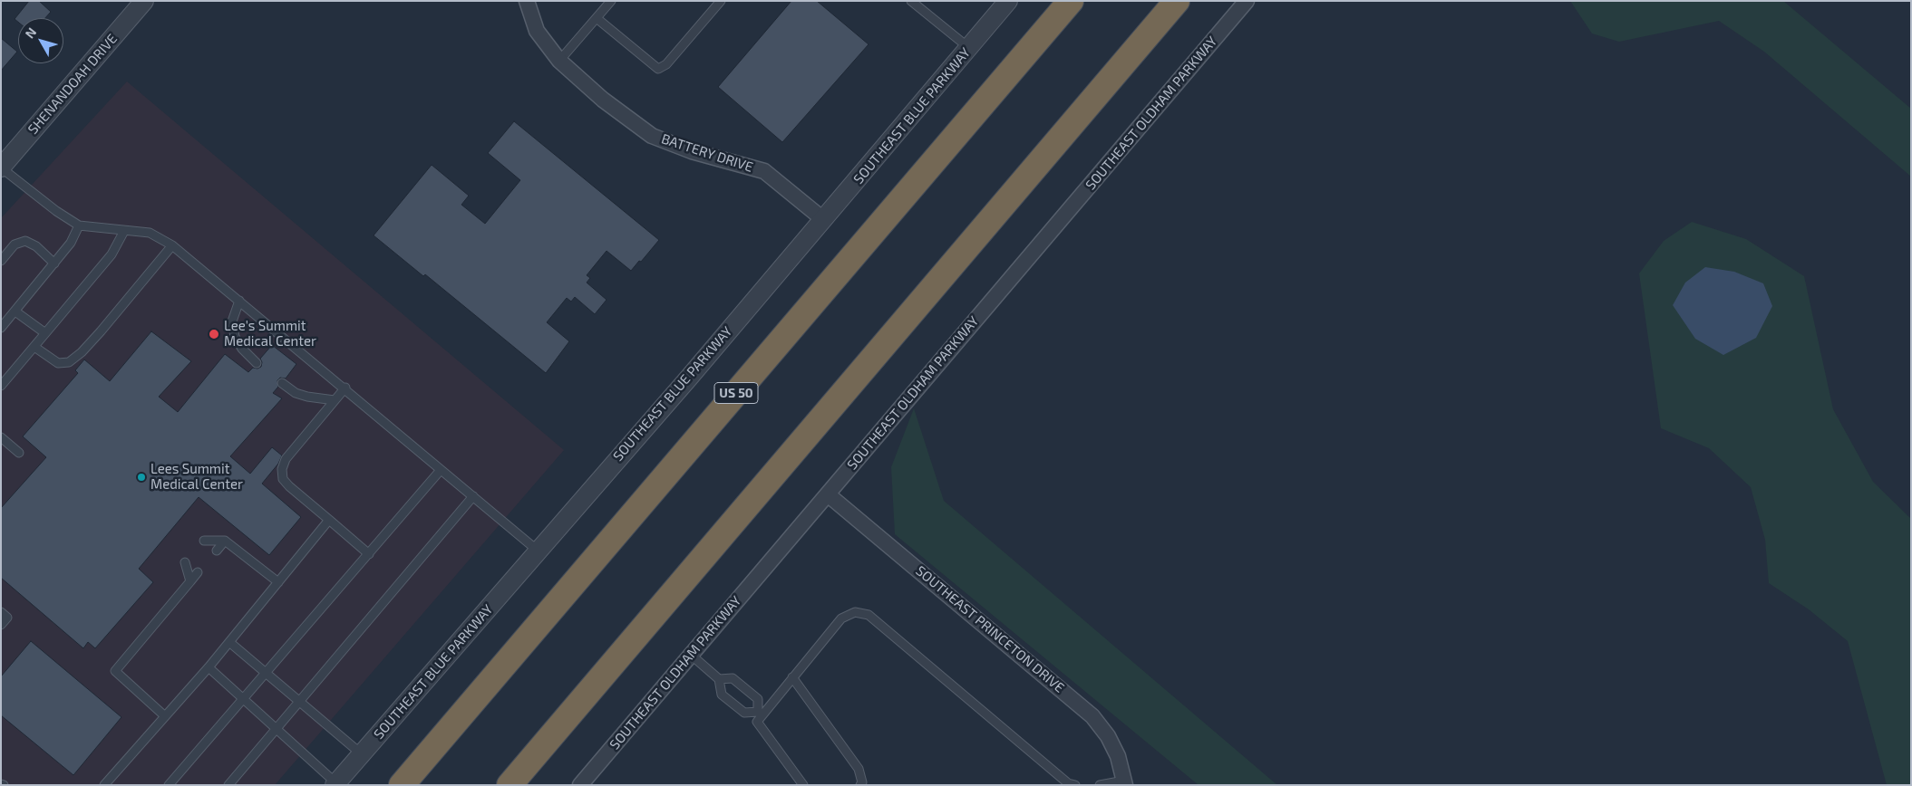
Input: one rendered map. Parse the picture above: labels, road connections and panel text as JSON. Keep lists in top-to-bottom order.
{
  "streets": {
    "highway": ["US 50"],
    "street": [
      "SHENANDOAH DRIVE",
      "SOUTHEAST OLDHAM PARKWAY",
      "SOUTHEAST BLUE PARKWAY",
      "BATTERY DRIVE",
      "SOUTHEAST PRINCETON DRIVE"
    ]
  },
  "crossings": [
    ["SOUTHEAST OLDHAM PARKWAY", "SOUTHEAST PRINCETON DRIVE"],
    ["SOUTHEAST BLUE PARKWAY", "BATTERY DRIVE"]
  ],
  "places": ["Lee's Summit Medical Center", "Lees Summit Medical Center"],
  "north": "top left"
}
